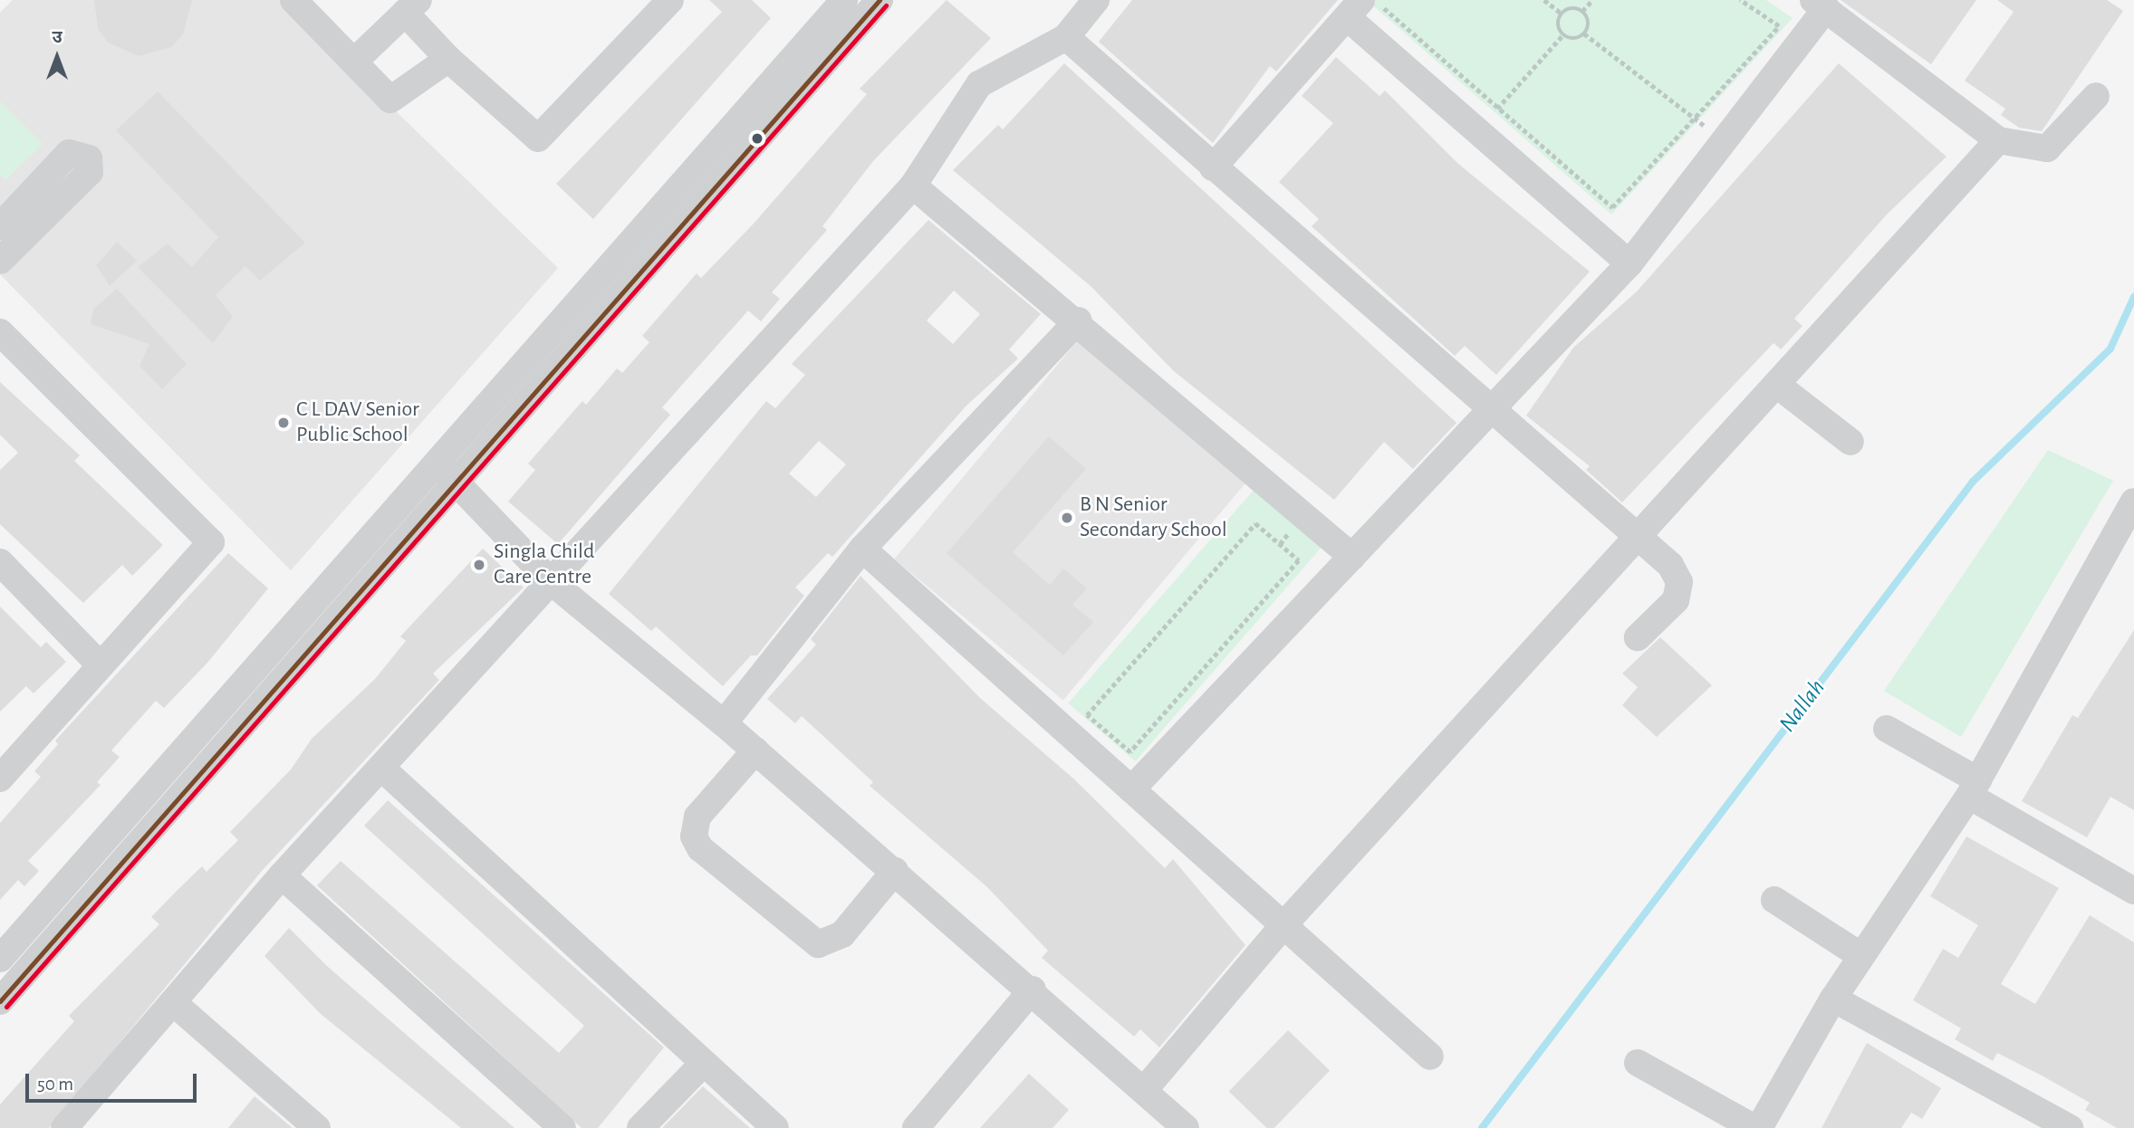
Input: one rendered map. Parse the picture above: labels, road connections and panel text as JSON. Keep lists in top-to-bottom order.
{
  "water": ["Nallah"],
  "places": ["C L DAV Senior Public School", "B N Senior Secondary School", "Singla Child Care Centre"],
  "scale_bar": "50 m",
  "north": "top"
}
